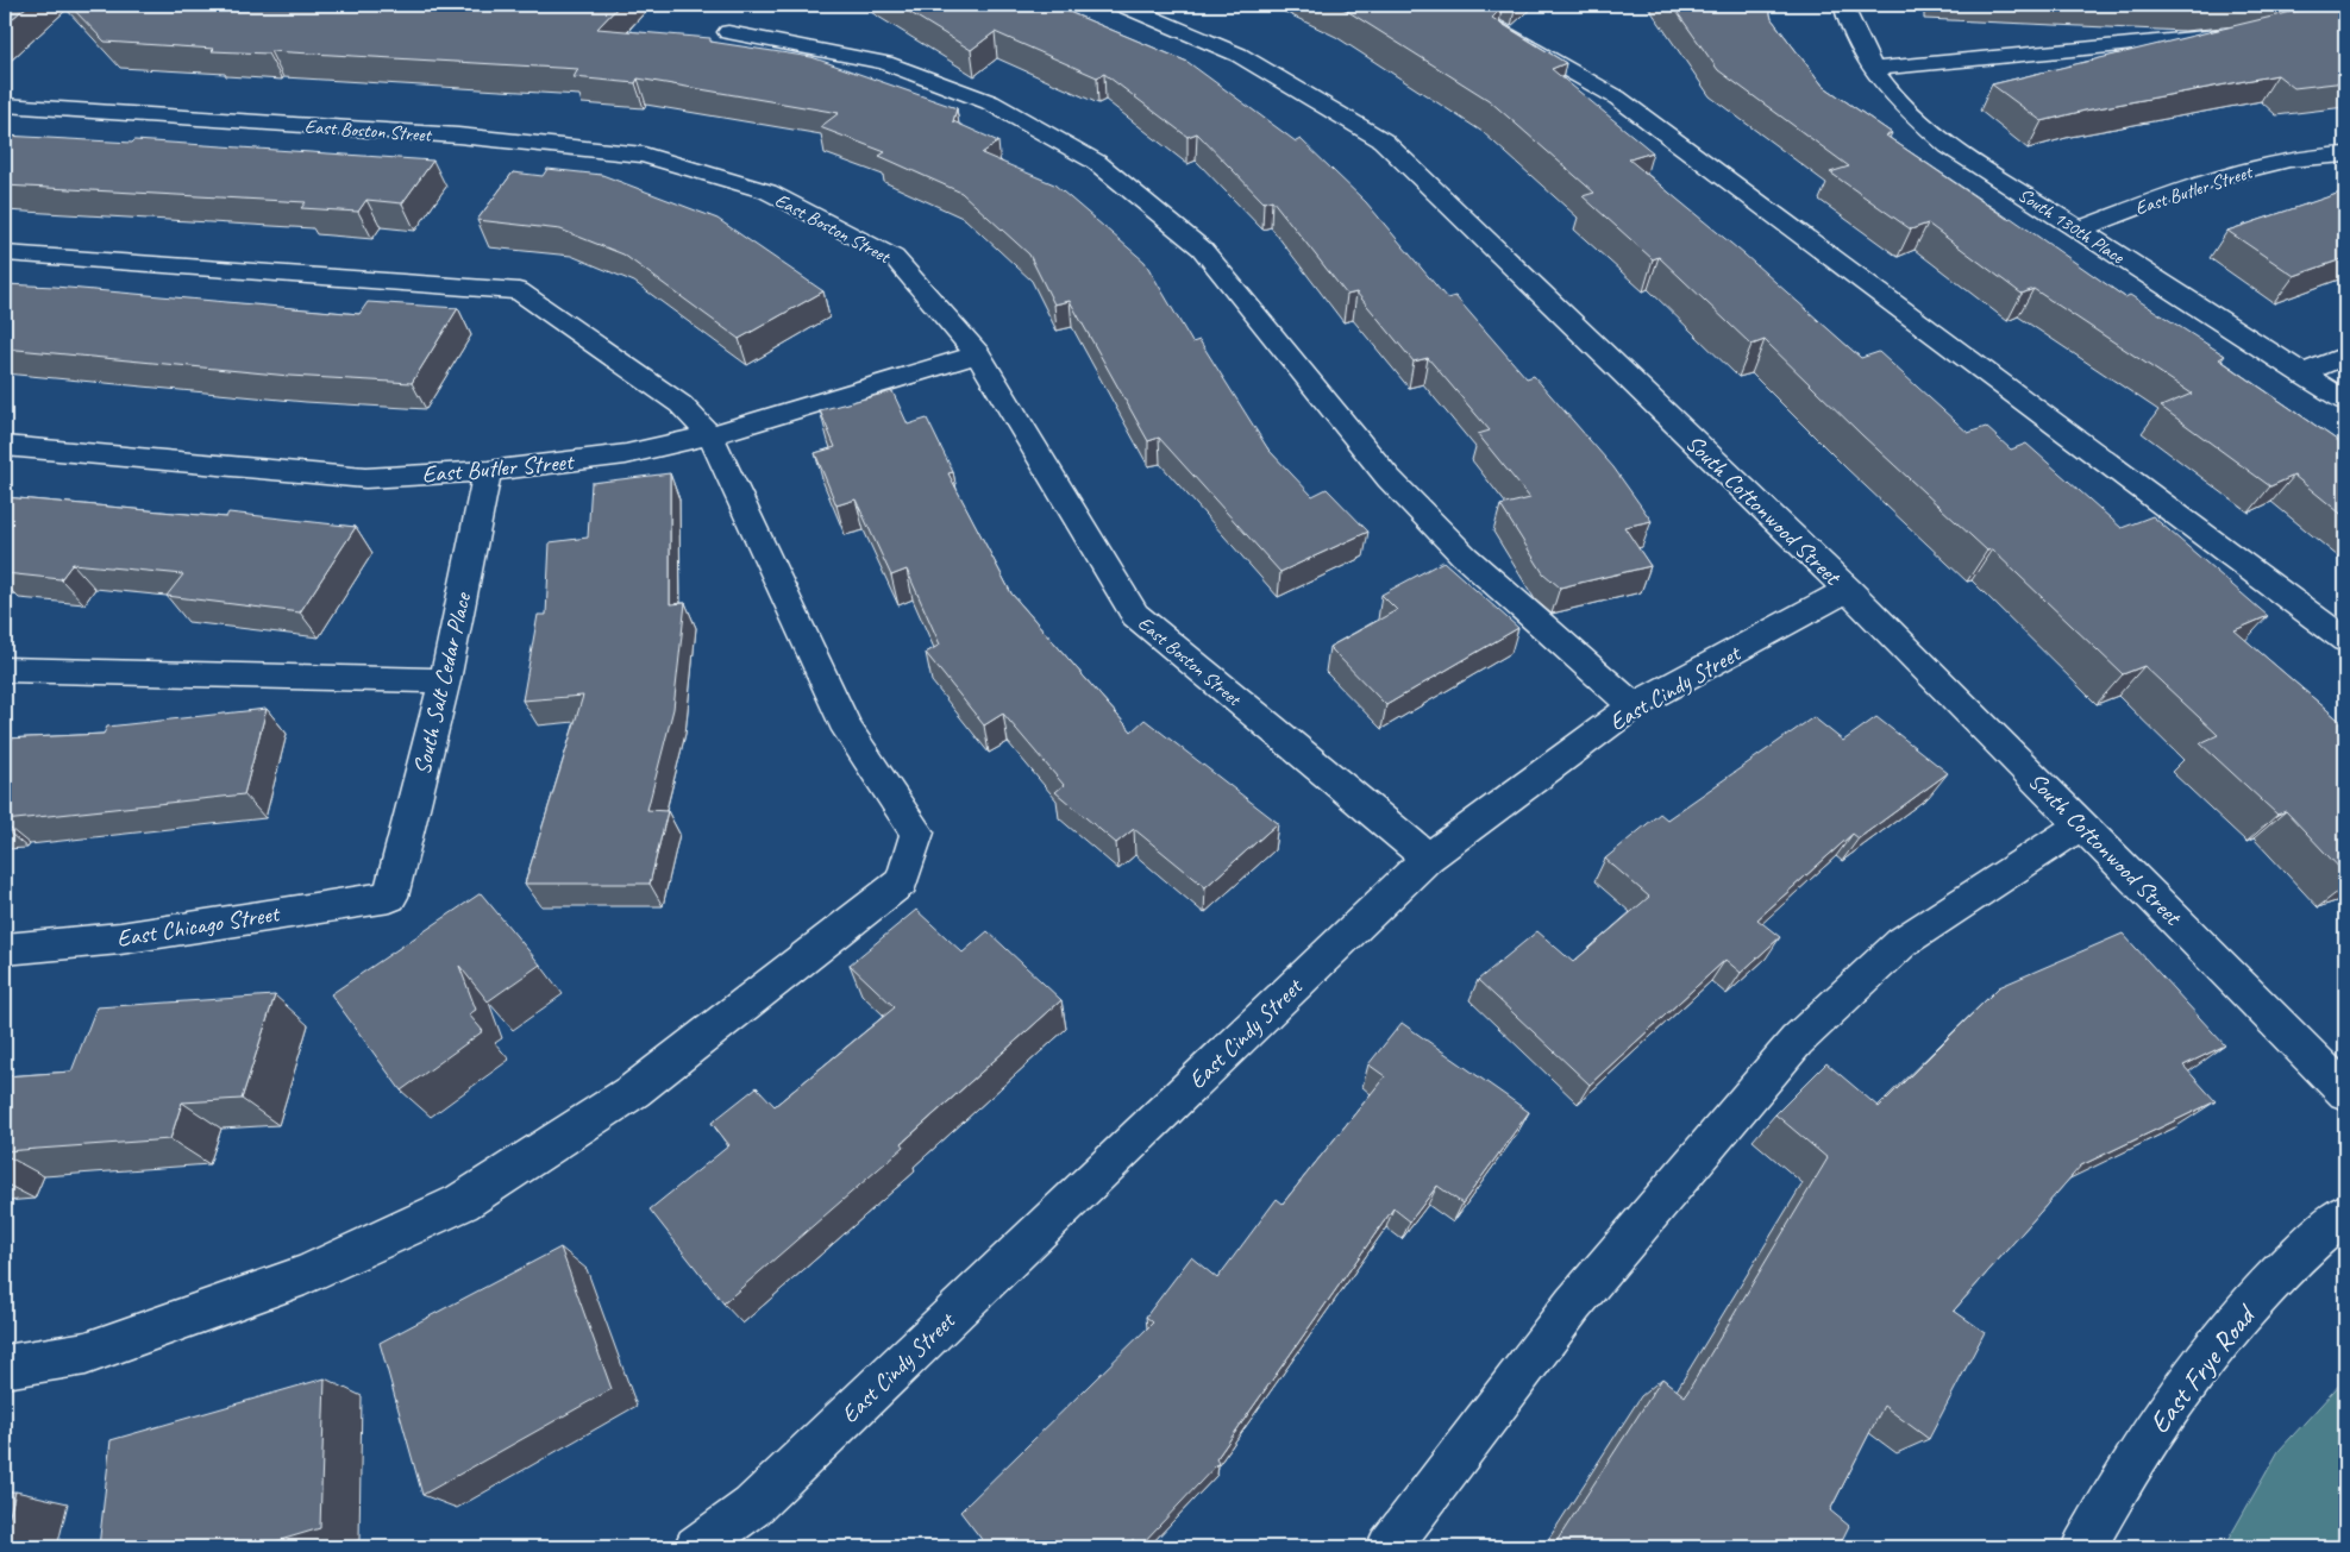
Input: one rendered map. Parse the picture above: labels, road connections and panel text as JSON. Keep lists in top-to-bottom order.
{
  "streets": {
    "street": [
      "East Boston Street",
      "East Butler Street",
      "South 130th Place",
      "South Cottonwood Street",
      "South Salt Cedar Place",
      "East Cindy Street",
      "East Chicago Street",
      "East Frye Road"
    ]
  },
  "crossings": [
    ["East Boston Street", "East Butler Street"],
    ["East Boston Street", "East Cindy Street"],
    ["East Butler Street", "South 130th Place"],
    ["East Butler Street", "South Salt Cedar Place"],
    ["South Cottonwood Street", "East Cindy Street"],
    ["South Salt Cedar Place", "East Chicago Street"]
  ]
}
